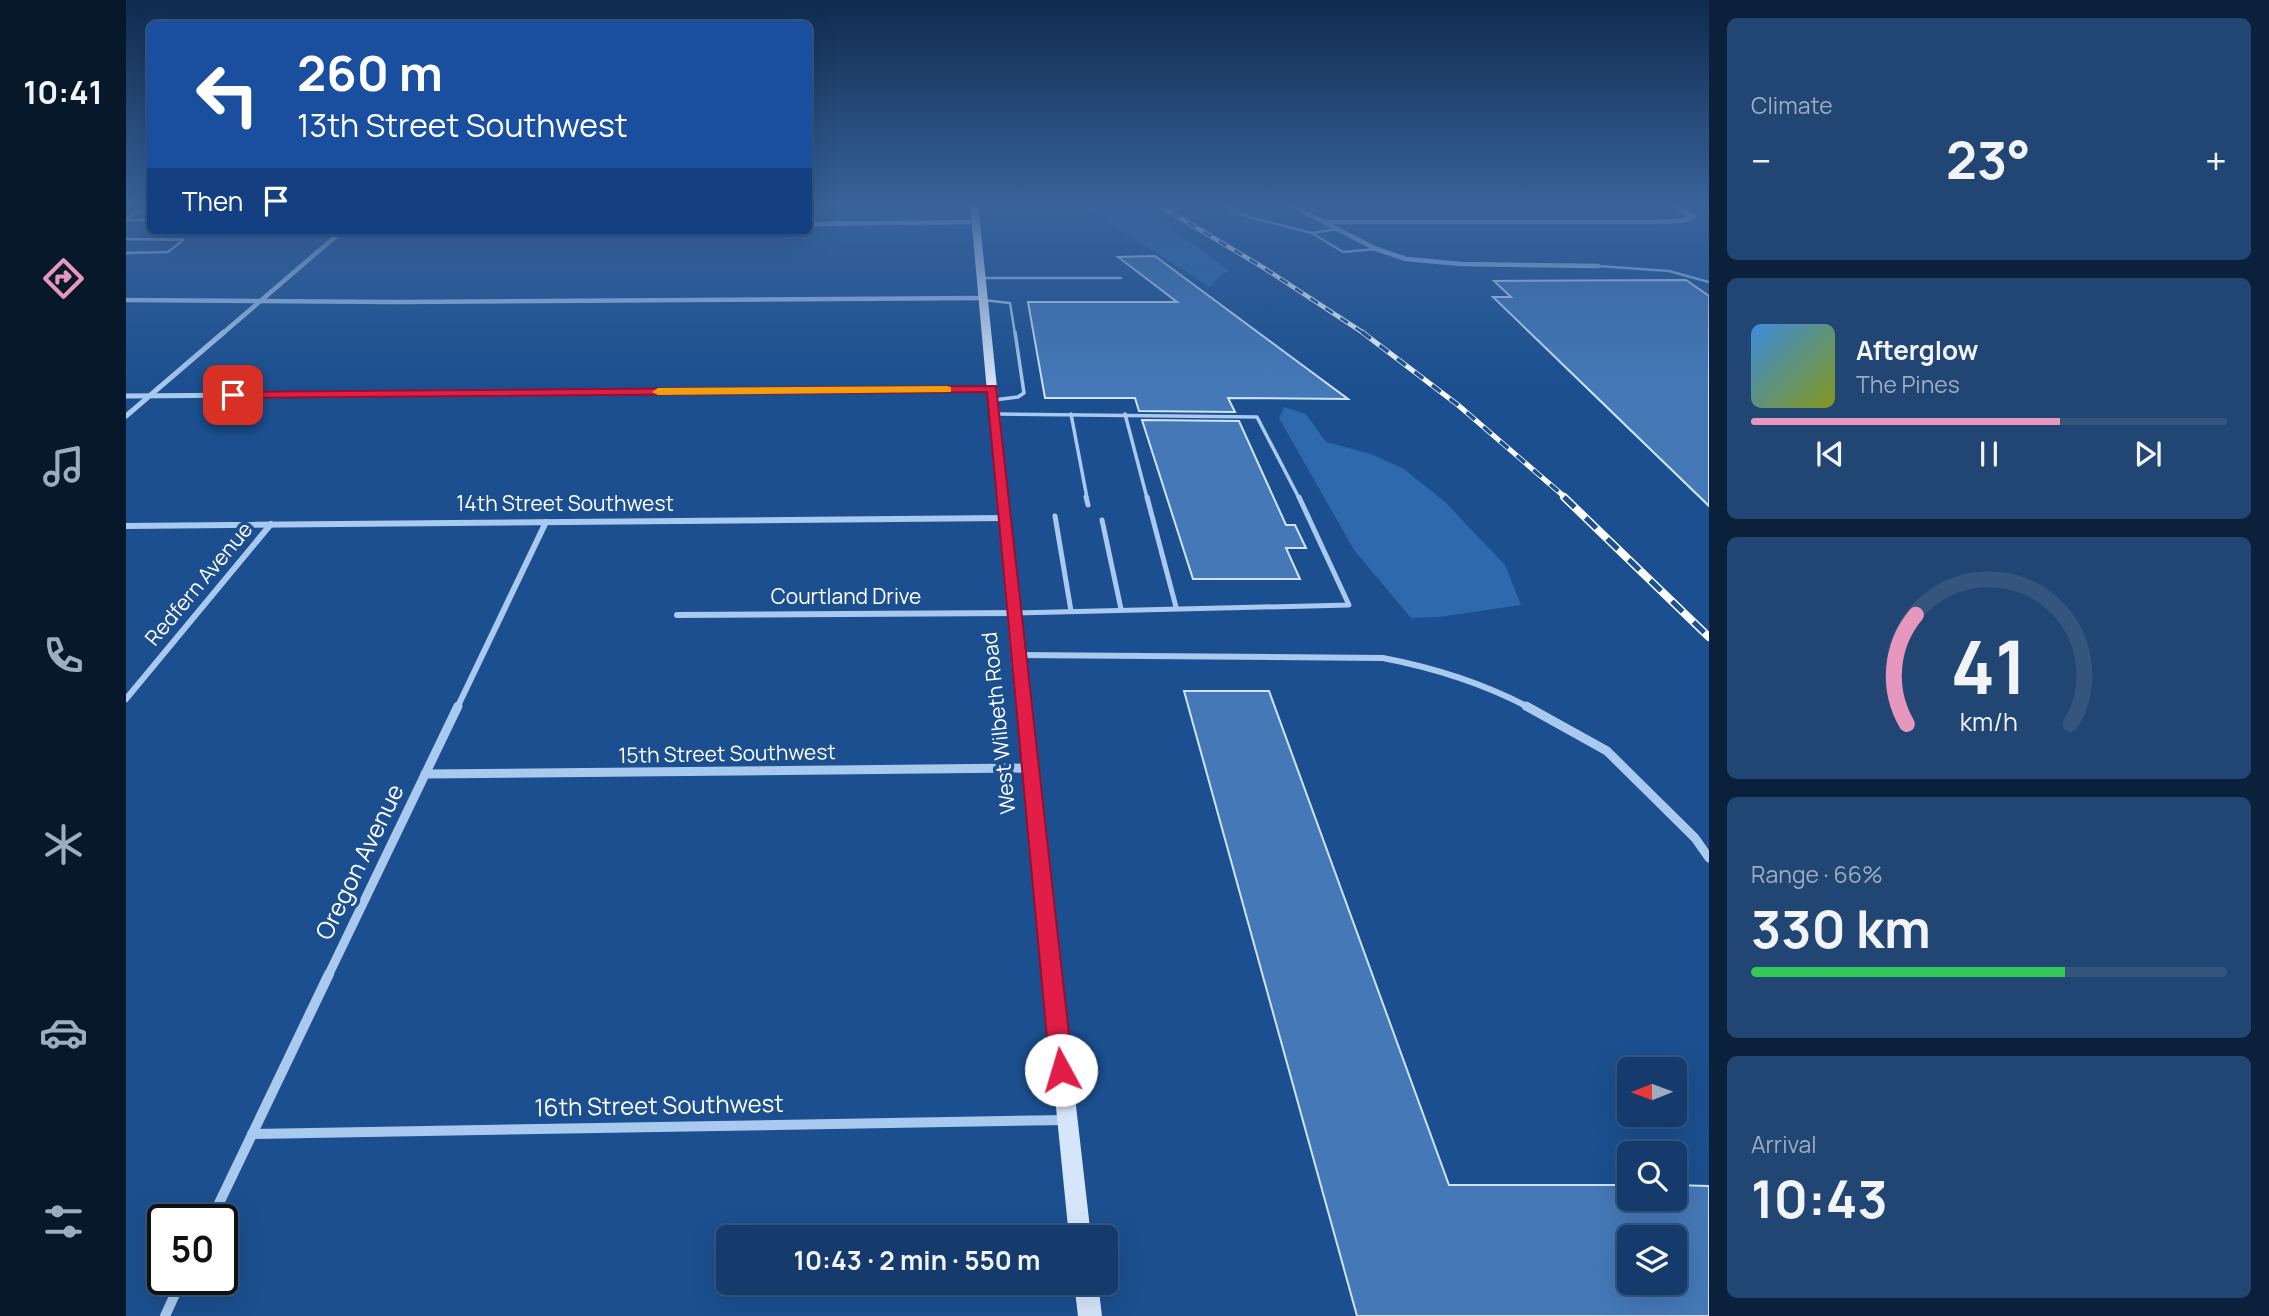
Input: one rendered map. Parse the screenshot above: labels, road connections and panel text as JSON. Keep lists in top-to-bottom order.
{
  "streets": {
    "main road": ["West Wilbeth Road"],
    "street": [
      "14th Street Southwest",
      "Redfern Avenue",
      "Courtland Drive",
      "15th Street Southwest",
      "Oregon Avenue",
      "16th Street Southwest"
    ]
  },
  "crossings": [
    ["14th Street Southwest", "Redfern Avenue"],
    ["14th Street Southwest", "West Wilbeth Road"],
    ["14th Street Southwest", "Oregon Avenue"],
    ["Courtland Drive", "West Wilbeth Road"],
    ["West Wilbeth Road", "15th Street Southwest"],
    ["West Wilbeth Road", "16th Street Southwest"],
    ["15th Street Southwest", "Oregon Avenue"],
    ["Oregon Avenue", "16th Street Southwest"]
  ],
  "north": "left",
  "page": {
    "tabs": "10:41",
    "tile": [
      "Climate",
      ["Range · 66%", "330 km"],
      ["Arrival", "10:43"]
    ],
    "turn": ["260 m", "13th Street Southwest"],
    "heat": ["−", "23°", "+"],
    "then": "Then",
    "song": ["Afterglow", "The Pines"],
    "limit": "50",
    "trip": "10:43 · 2 min · 550 m",
    "gauge": ["41", "km/h"]
  }
}
